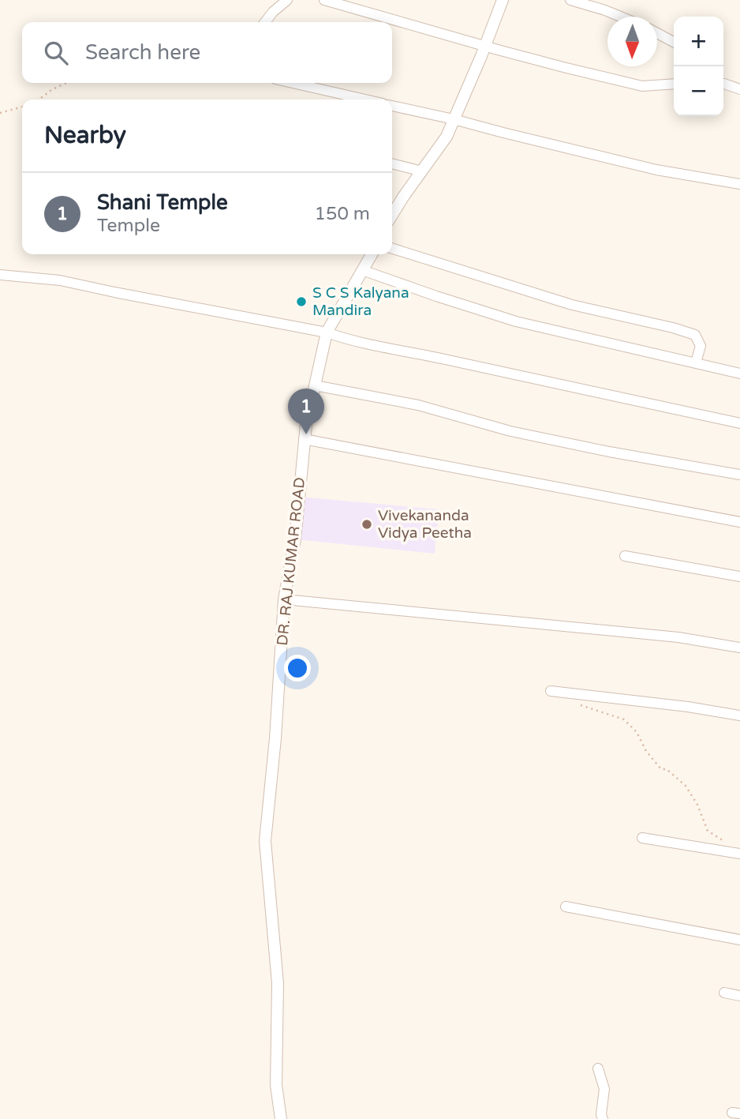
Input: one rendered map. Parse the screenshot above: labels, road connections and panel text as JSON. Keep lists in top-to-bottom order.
{
  "streets": {
    "street": ["DR. RAJ KUMAR ROAD"]
  },
  "places": ["S C S Kalyana Mandira", "Vivekananda Vidya Peetha"],
  "north": "bottom",
  "page": {
    "map_buttons": ["+", "−"],
    "search": "Search here",
    "heading": "Nearby",
    "list": [
      {
        "mark": "1",
        "name": "Shani Temple",
        "note": "Temple",
        "value": "150 m"
      }
    ],
    "pins": "1"
  }
}
